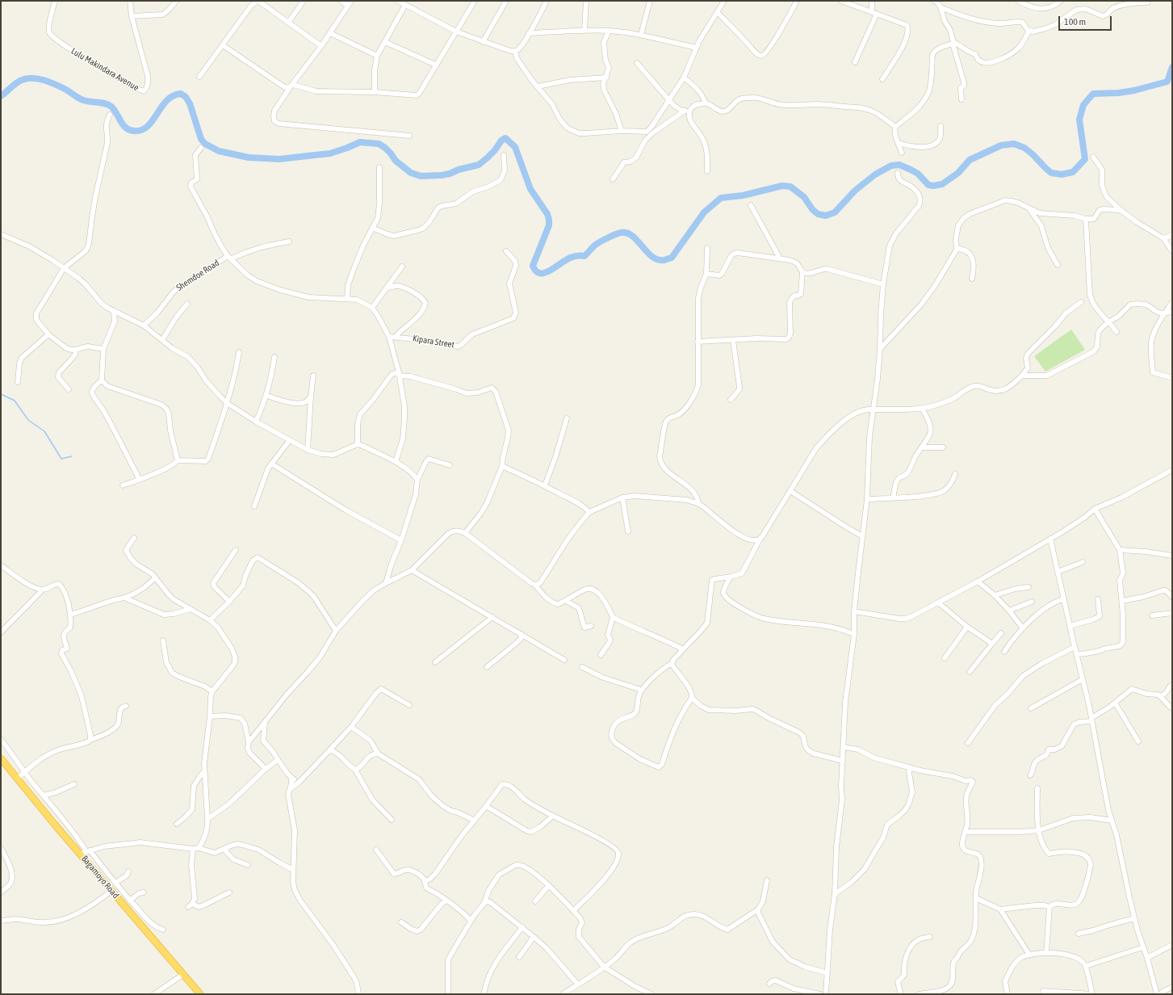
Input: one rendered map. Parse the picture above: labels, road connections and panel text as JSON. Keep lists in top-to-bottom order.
{
  "streets": {
    "highway": ["Bagamoyo Road"],
    "street": ["Lulu Makindara Avenue", "Shemdoe Road", "Kipara Street"]
  },
  "scale_bar": "100 m"
}
